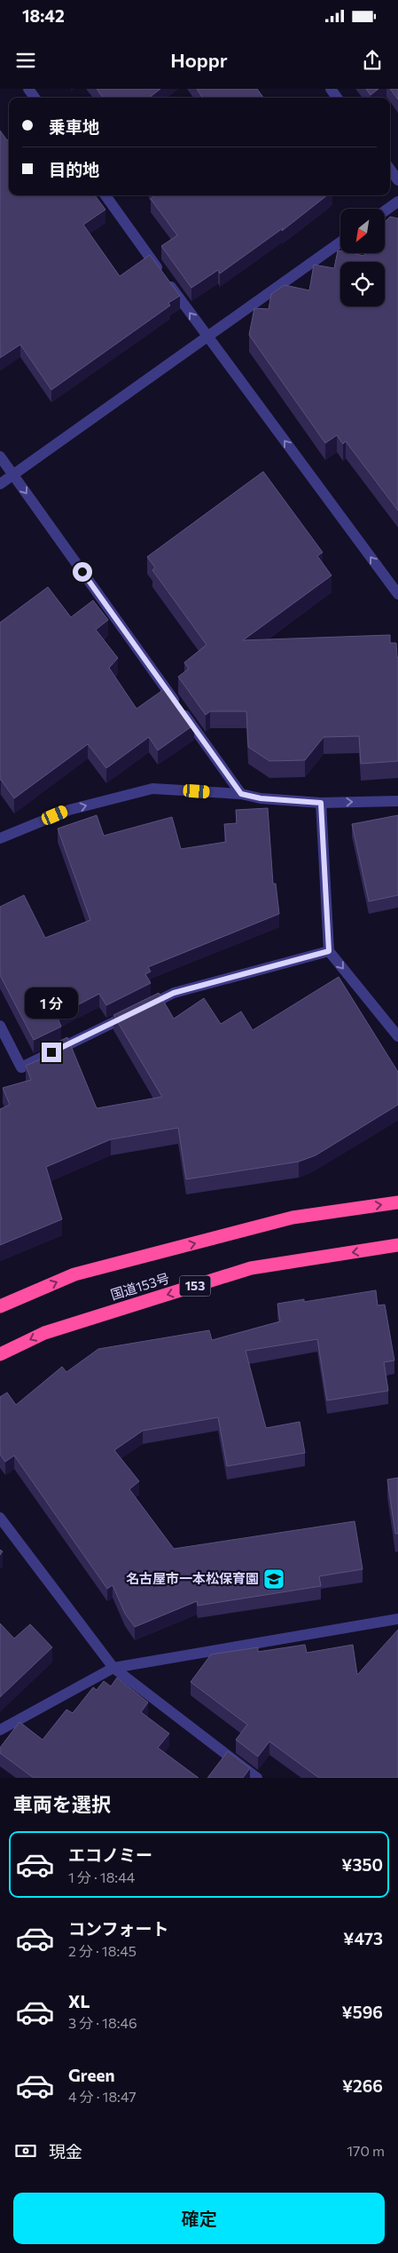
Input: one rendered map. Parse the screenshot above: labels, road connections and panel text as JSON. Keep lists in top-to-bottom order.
{
  "streets": {
    "highway": ["153", "国道153号"]
  },
  "places": {
    "school or university": ["名古屋市一本松保育園"]
  },
  "north": "bottom left",
  "page": {
    "status": "18:42",
    "header": "Hoppr",
    "banner": ["乗車地", "目的地"],
    "bubble": "1 分",
    "heading": "車両を選択",
    "list": [
      {
        "name": "エコノミー",
        "note": "1 分 · 18:44",
        "value": "¥350"
      },
      {
        "name": "コンフォート",
        "note": "2 分 · 18:45",
        "value": "¥473"
      },
      {
        "name": "XL",
        "note": "3 分 · 18:46",
        "value": "¥596"
      },
      {
        "name": "Green",
        "note": "4 分 · 18:47",
        "value": "¥266"
      }
    ],
    "pay": ["現金", "170 m"],
    "buttons": "確定"
  }
}
